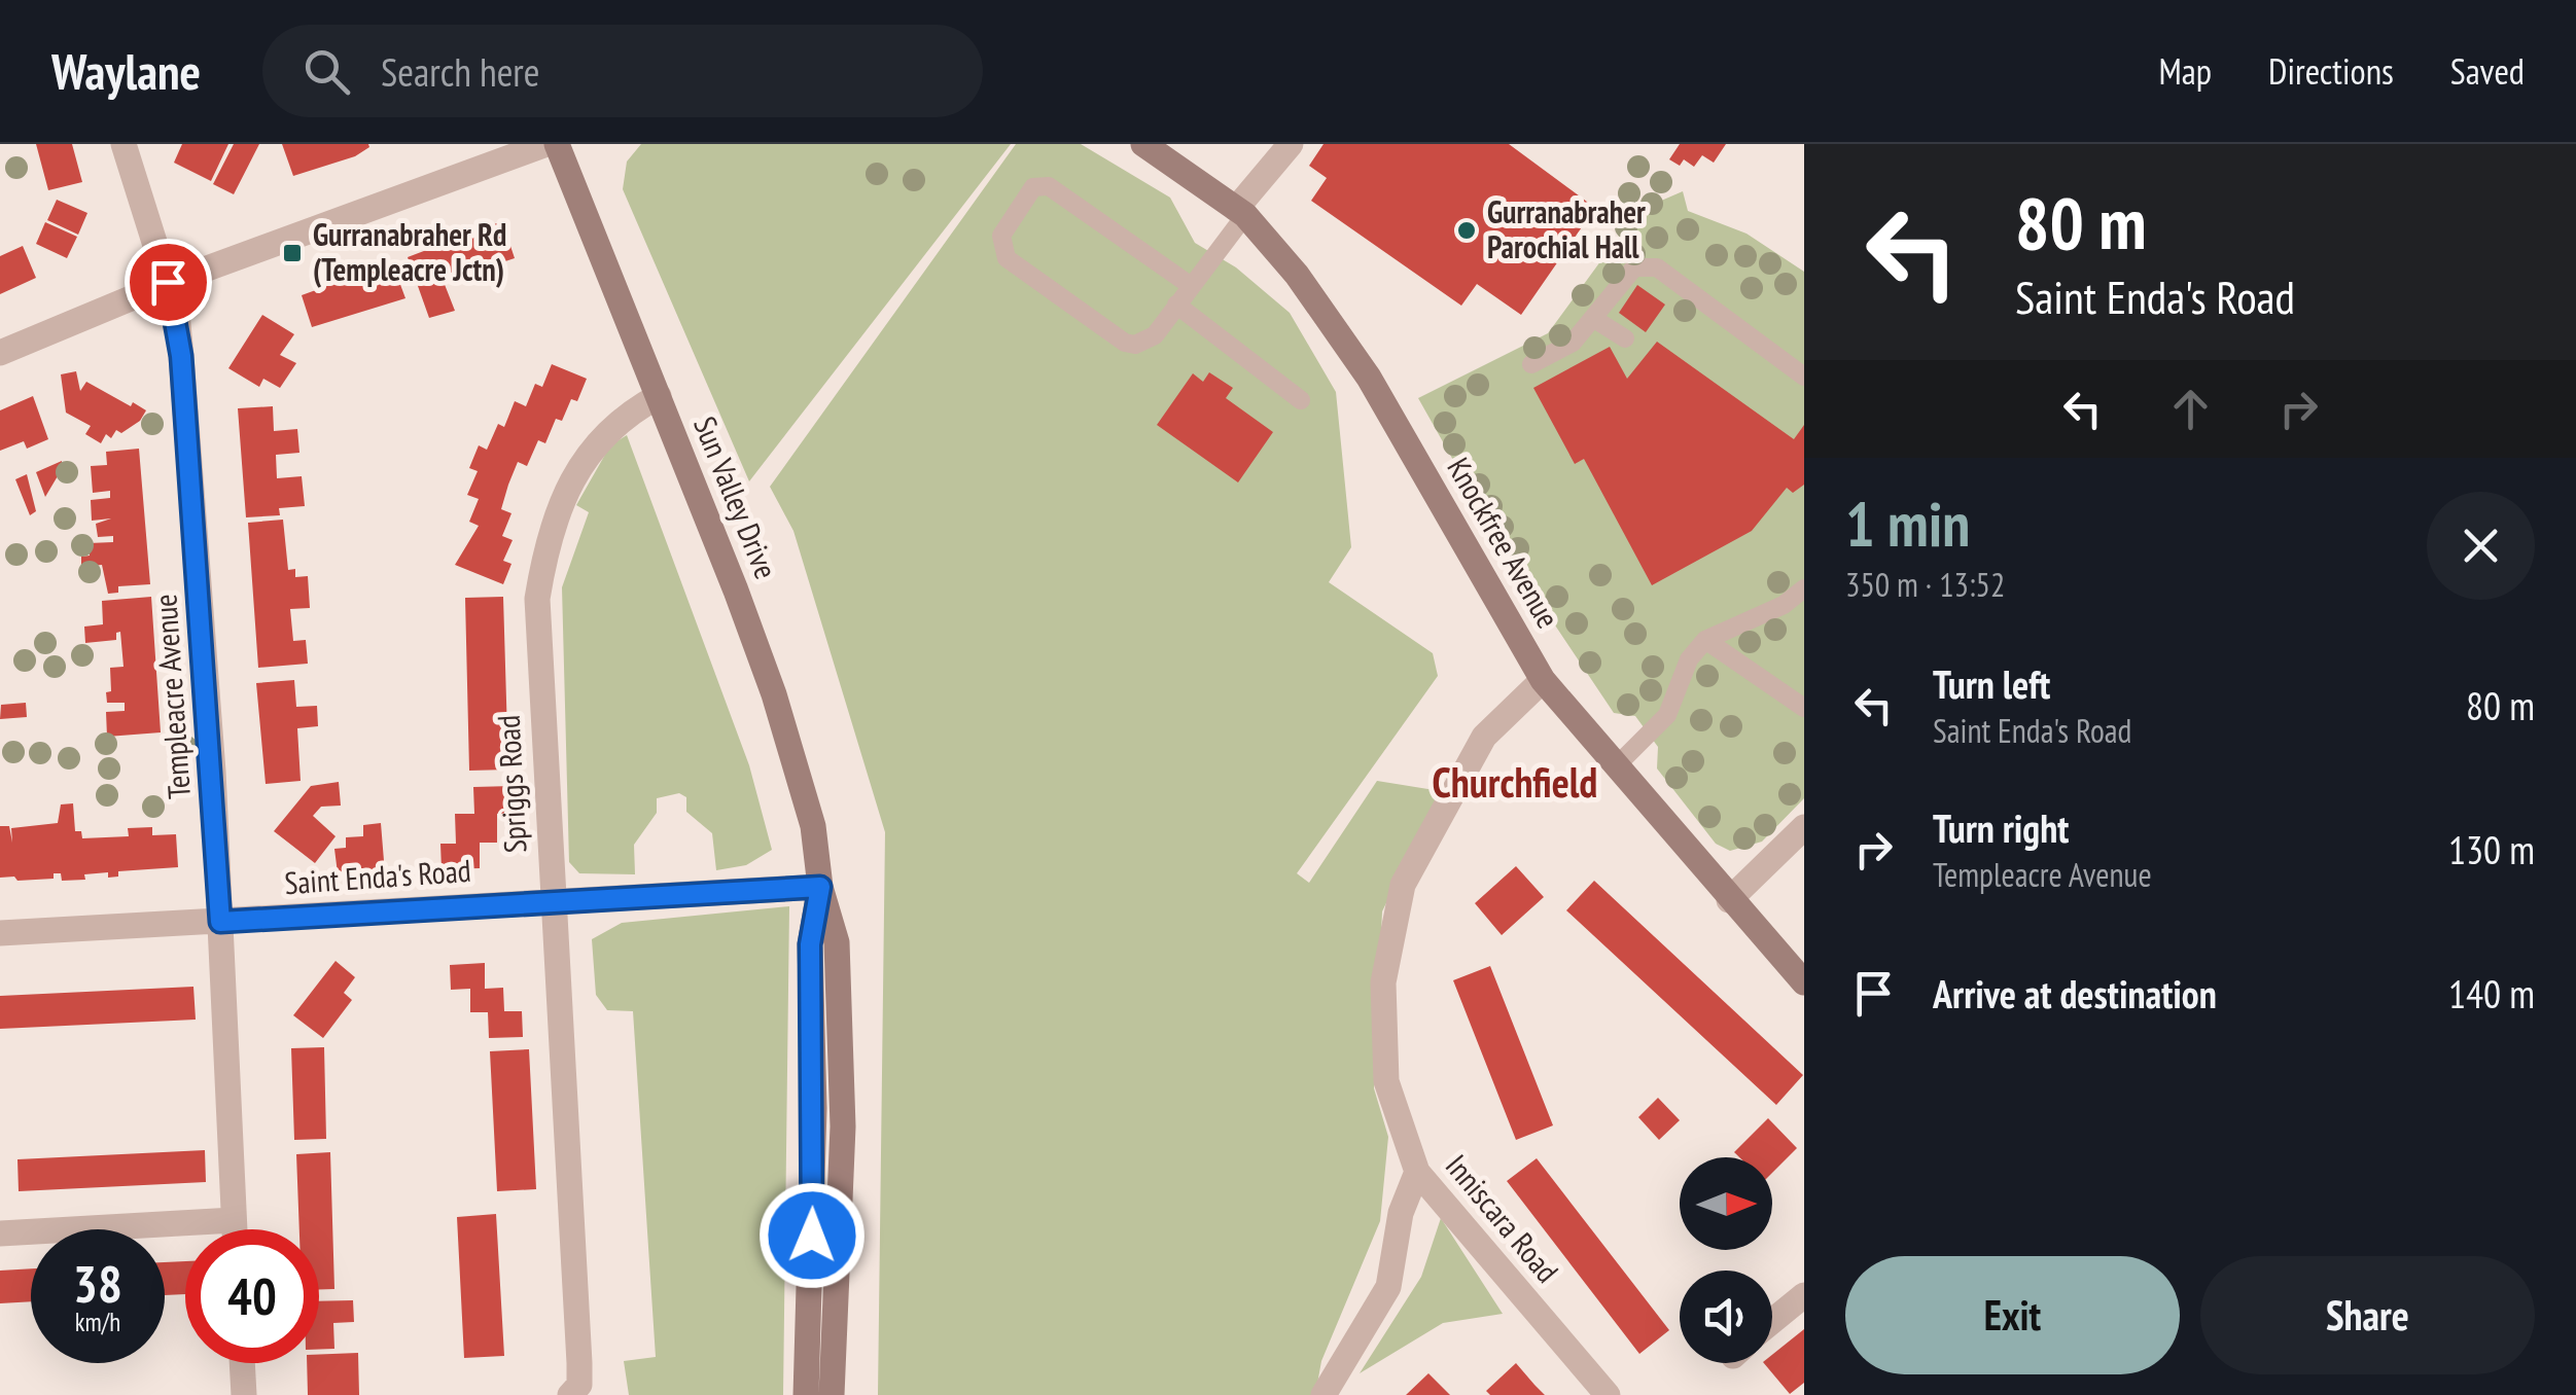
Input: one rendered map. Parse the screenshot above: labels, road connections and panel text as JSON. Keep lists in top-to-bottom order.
{
  "streets": {
    "street": [
      "Sun Valley Drive",
      "Knockfree Avenue",
      "Templeacre Avenue",
      "Spriggs Road",
      "Saint Enda's Road",
      "Inniscara Road"
    ]
  },
  "crossings": [
    ["Sun Valley Drive", "Spriggs Road"],
    ["Sun Valley Drive", "Saint Enda's Road"],
    ["Knockfree Avenue", "Inniscara Road"],
    ["Templeacre Avenue", "Saint Enda's Road"],
    ["Spriggs Road", "Saint Enda's Road"]
  ],
  "districts": ["Churchfield"],
  "places": {
    "other": ["Gurranabraher Parochial Hall"],
    "transit": ["Gurranabraher Rd (Templeacre Jctn)"]
  },
  "north": "right",
  "page": {
    "header": "Waylane",
    "search": "Search here",
    "nav": ["Map", "Directions", "Saved"],
    "turn": ["80 m", "Saint Enda's Road"],
    "heading": ["1 min", "350 m · 13:52"],
    "list": [
      {
        "name": "Turn left",
        "note": "Saint Enda's Road",
        "value": "80 m"
      },
      {
        "name": "Turn right",
        "note": "Templeacre Avenue",
        "value": "130 m"
      },
      {
        "name": "Arrive at destination",
        "value": "140 m"
      }
    ],
    "speed": "38 km/h",
    "limit": "40",
    "buttons": ["Exit", "Share"]
  }
}
